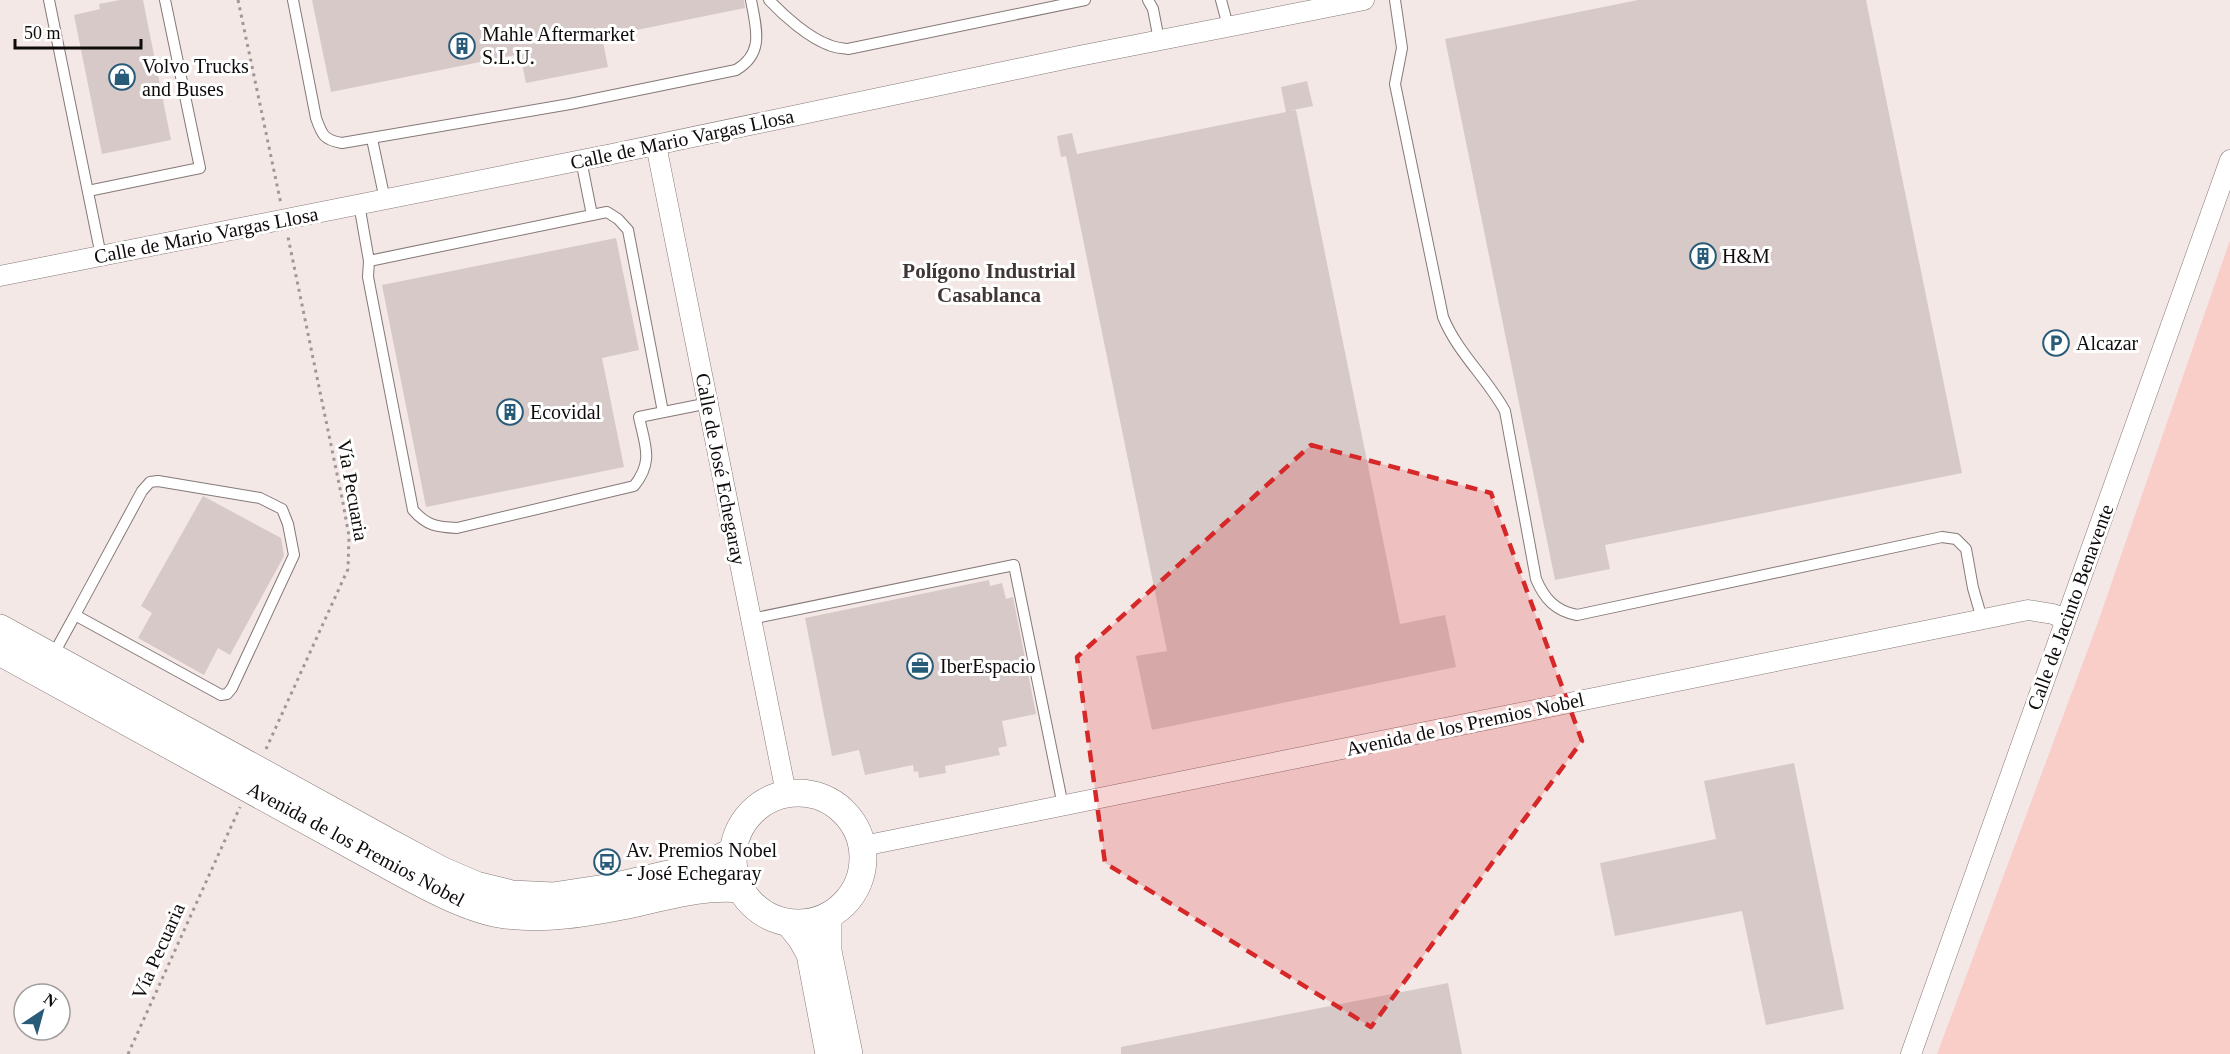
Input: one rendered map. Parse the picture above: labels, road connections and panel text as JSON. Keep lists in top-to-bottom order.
{
  "streets": {
    "street": [
      "Calle de Mario Vargas Llosa",
      "Calle de José Echegaray",
      "Calle de Jacinto Benavente",
      "Avenida de los Premios Nobel"
    ],
    "path": ["Vía Pecuaria"]
  },
  "crossings": [
    ["Calle de Mario Vargas Llosa", "Calle de José Echegaray"],
    ["Calle de Mario Vargas Llosa", "Vía Pecuaria"],
    ["Calle de José Echegaray", "Avenida de los Premios Nobel"],
    ["Vía Pecuaria", "Avenida de los Premios Nobel"],
    ["Calle de Jacinto Benavente", "Avenida de los Premios Nobel"]
  ],
  "districts": ["Polígono Industrial Casablanca"],
  "places": {
    "building": ["Mahle Aftermarket S.L.U.", "H&M", "Ecovidal"],
    "shop": ["Volvo Trucks and Buses"],
    "parking": ["Alcazar"],
    "office": ["IberEspacio"],
    "bus stop": ["Av. Premios Nobel - José Echegaray"]
  },
  "scale_bar": "50 m",
  "north": "top right"
}
